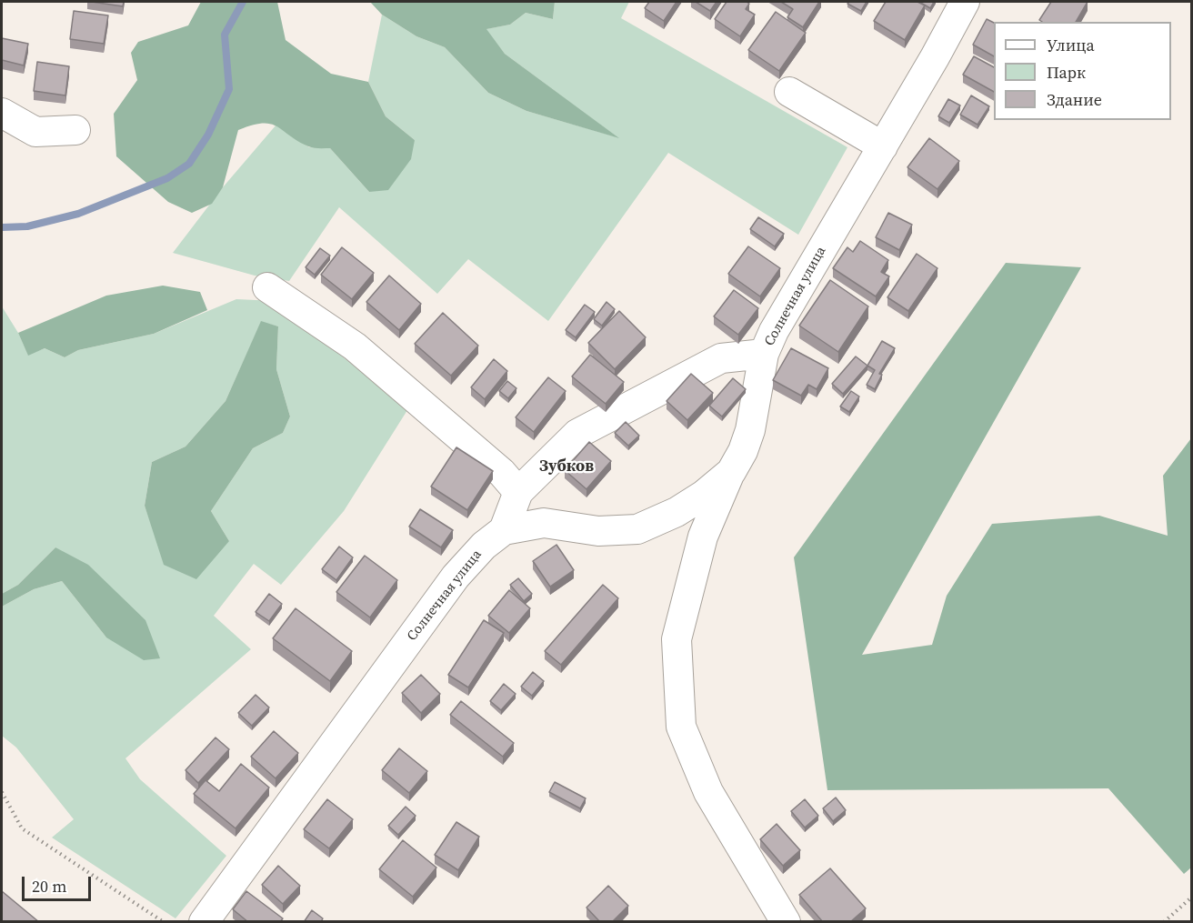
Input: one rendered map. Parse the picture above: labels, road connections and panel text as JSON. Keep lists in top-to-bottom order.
{
  "streets": {
    "street": ["Солнечная улица"]
  },
  "districts": ["Зубков"],
  "legend": ["Улица", "Парк", "Здание"],
  "scale_bar": "20 m"
}
